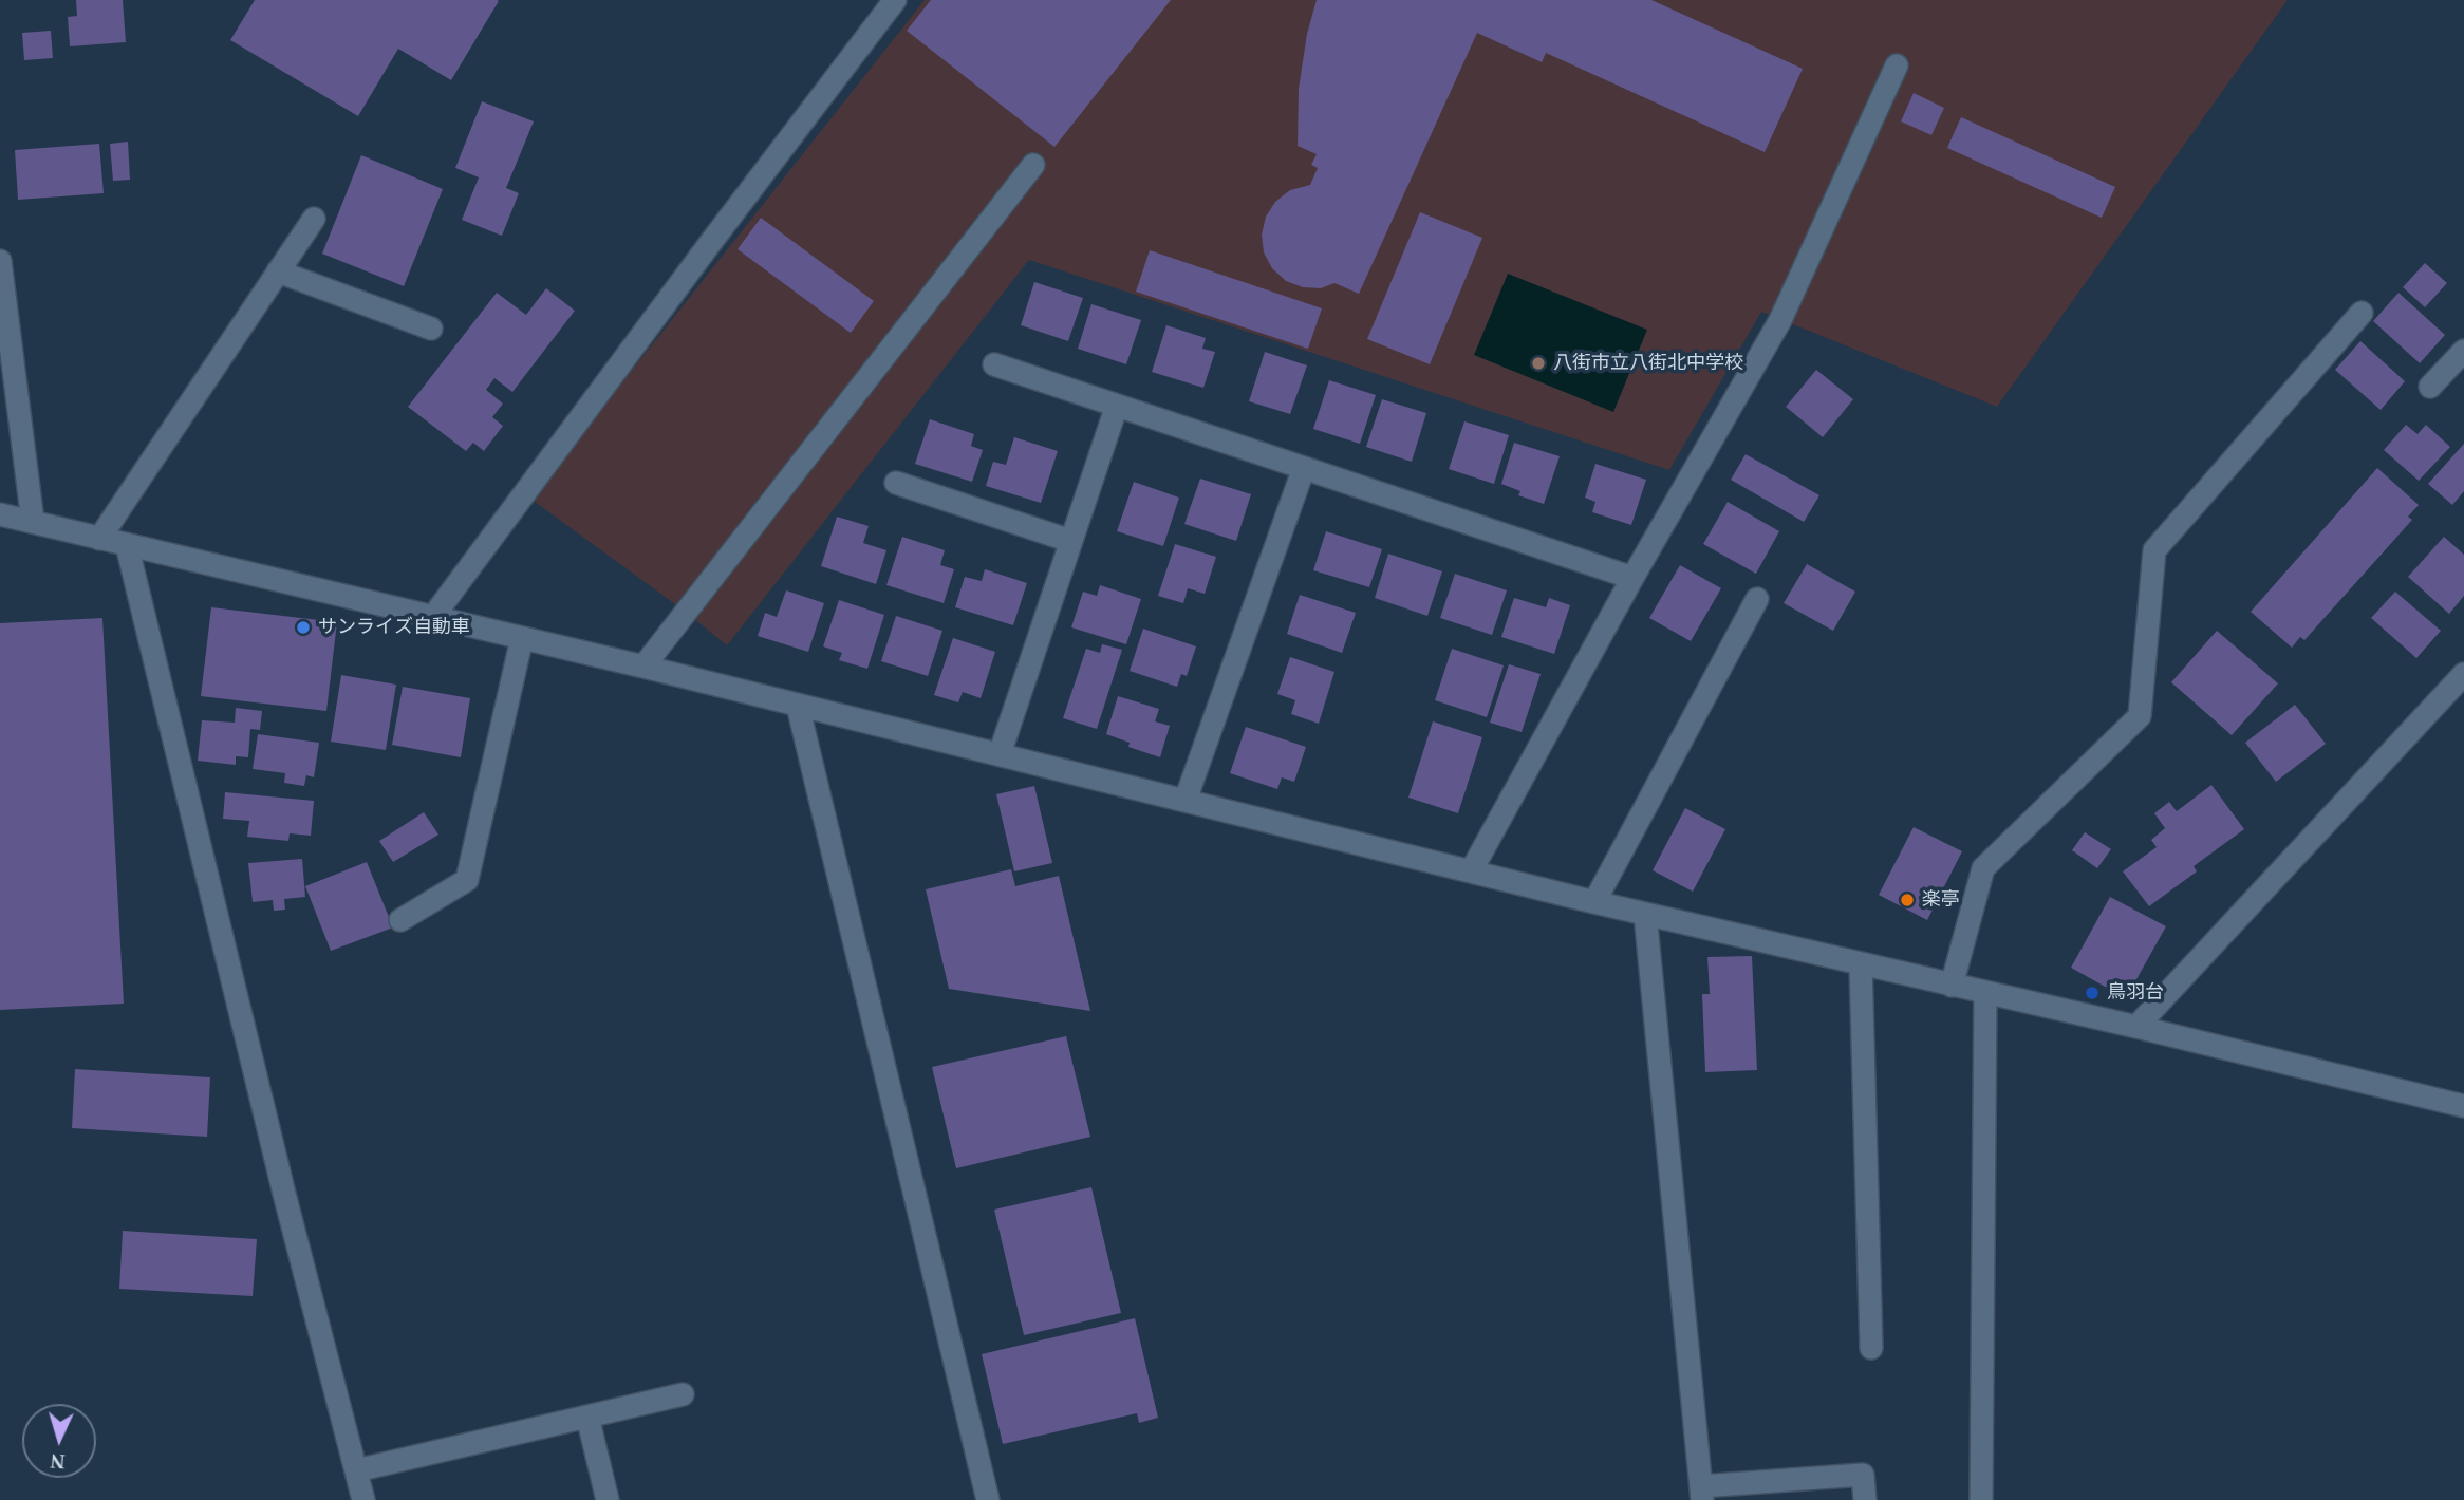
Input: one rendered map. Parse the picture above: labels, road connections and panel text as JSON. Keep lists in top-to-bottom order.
{
  "places": [
    "八街市立八街北中学校",
    "サンライズ自動車",
    "楽亭",
    "鳥羽台"
  ],
  "north": "bottom"
}
